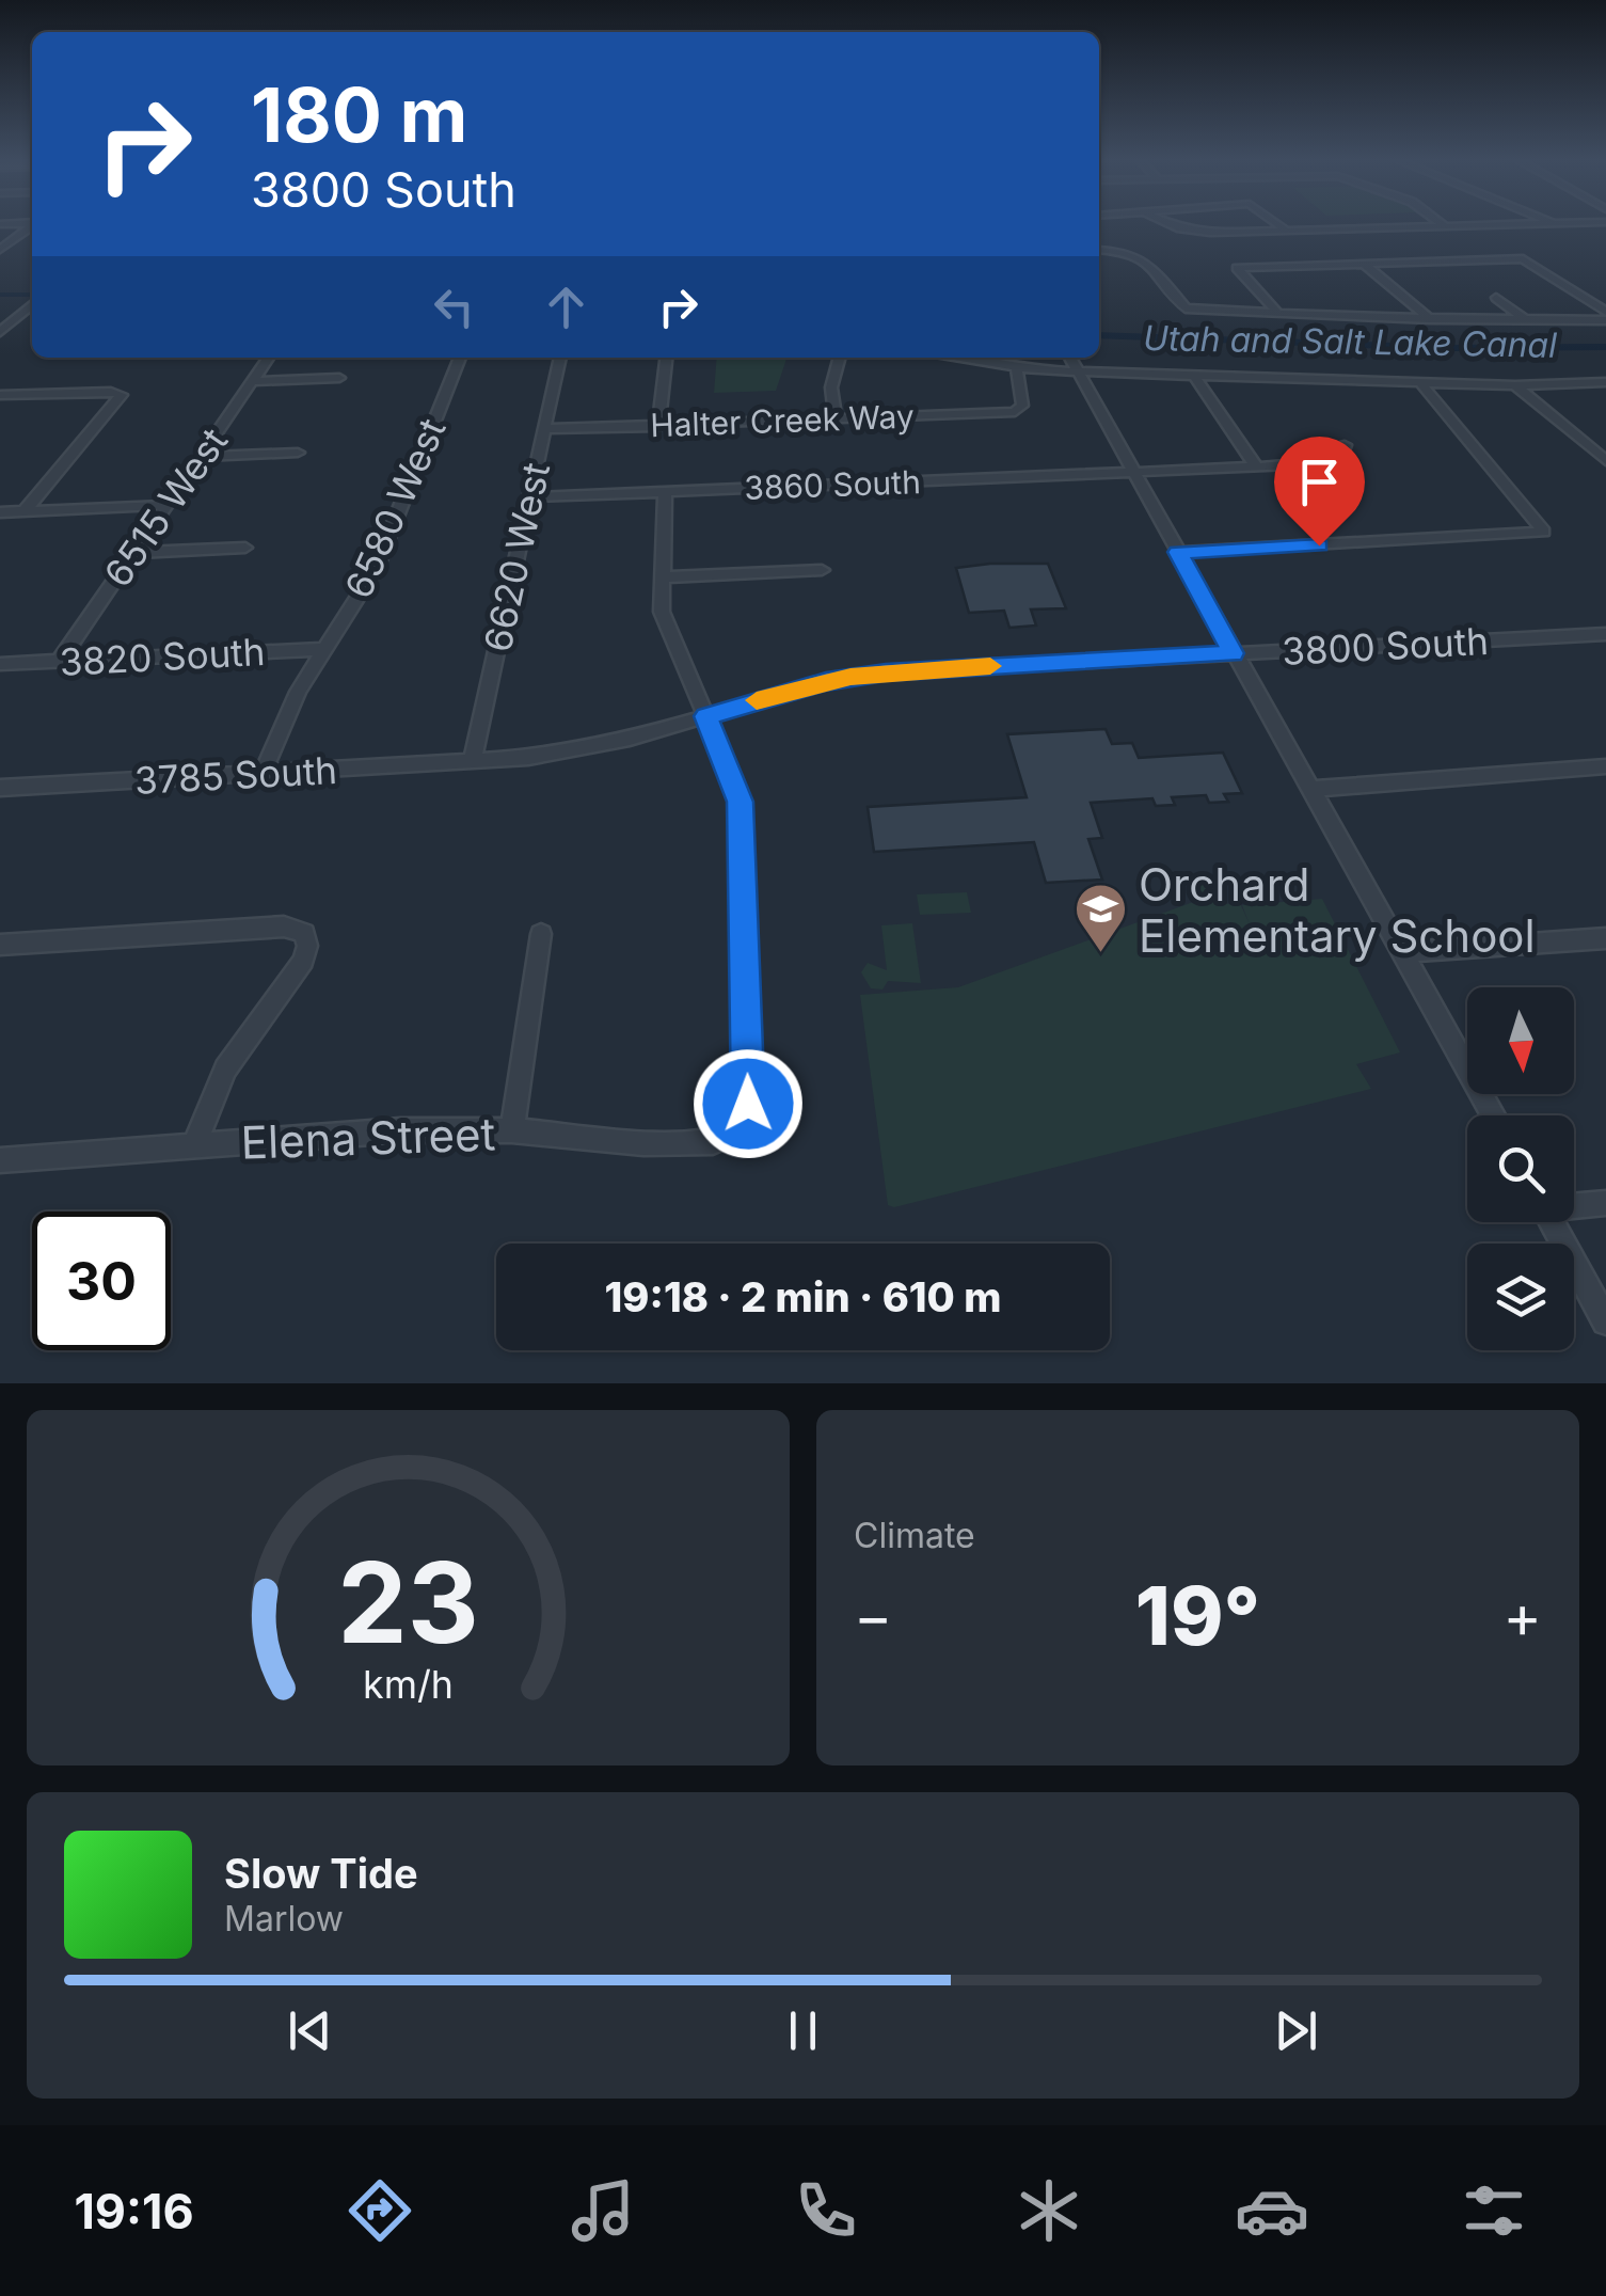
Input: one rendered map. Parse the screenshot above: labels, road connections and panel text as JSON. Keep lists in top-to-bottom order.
{
  "streets": {
    "street": [
      "Halter Creek Way",
      "3860 South",
      "6515 West",
      "6580 West",
      "6620 West",
      "3800 South",
      "3820 South",
      "3785 South",
      "Elena Street"
    ]
  },
  "crossings": [
    ["Halter Creek Way", "6620 West"],
    ["3860 South", "6620 West"],
    ["6515 West", "3820 South"],
    ["6580 West", "3820 South"],
    ["6580 West", "3785 South"],
    ["6620 West", "3800 South"],
    ["6620 West", "3785 South"],
    ["3800 South", "3785 South"],
    ["3800 South", "Elena Street"]
  ],
  "water": ["Utah and Salt Lake Canal"],
  "places": {
    "school or university": ["Orchard Elementary School"]
  },
  "north": "bottom",
  "page": {
    "turn": ["180 m", "3800 South"],
    "limit": "30",
    "trip": "19:18 · 2 min · 610 m",
    "tile": "Climate",
    "heat": ["−", "19°", "+"],
    "song": ["Slow Tide", "Marlow"],
    "tabs": "19:16",
    "gauge": ["23", "km/h"]
  }
}
